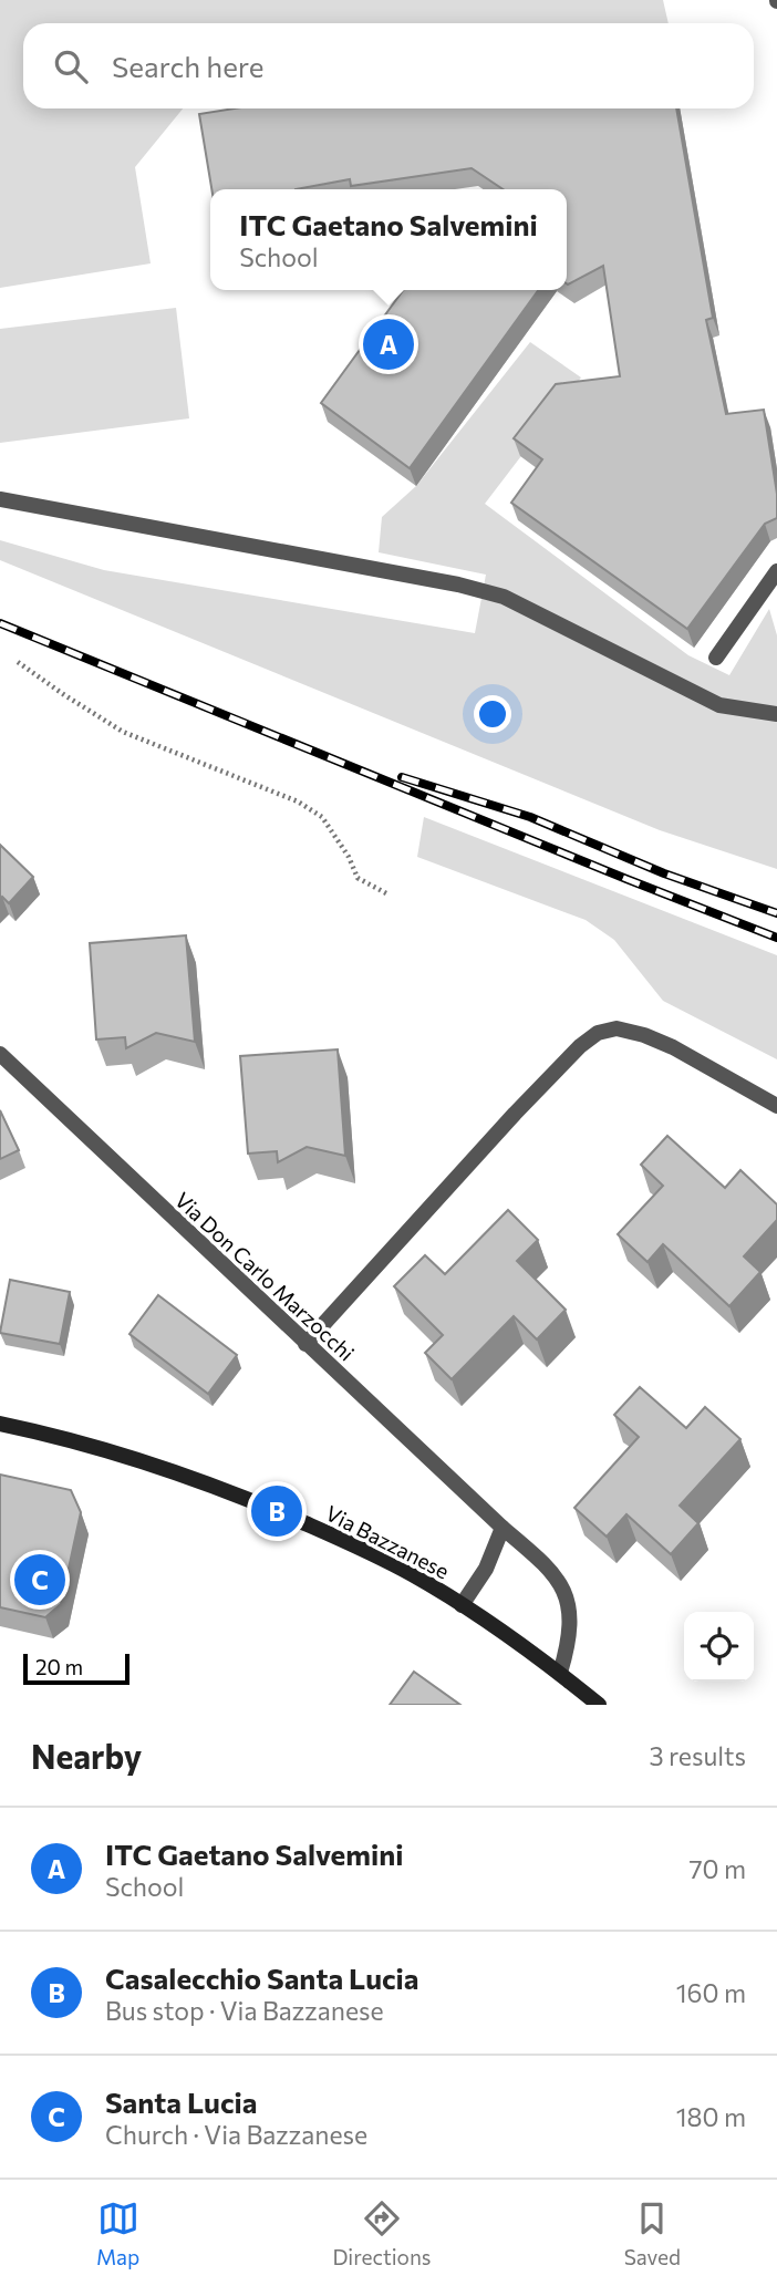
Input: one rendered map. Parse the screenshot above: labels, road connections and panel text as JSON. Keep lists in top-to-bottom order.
{
  "streets": {
    "main road": ["Via Bazzanese"],
    "street": ["Via Don Carlo Marzocchi"]
  },
  "crossings": [
    ["Via Don Carlo Marzocchi", "Via Bazzanese"]
  ],
  "scale_bar": "20 m",
  "page": {
    "search": "Search here",
    "popup": ["ITC Gaetano Salvemini", "School"],
    "pins": ["A", "B", "C"],
    "scale": "20 m",
    "heading": ["Nearby", "3 results"],
    "list": [
      {
        "mark": "A",
        "name": "ITC Gaetano Salvemini",
        "note": "School",
        "value": "70 m"
      },
      {
        "mark": "B",
        "name": "Casalecchio Santa Lucia",
        "note": "Bus stop · Via Bazzanese",
        "value": "160 m"
      },
      {
        "mark": "C",
        "name": "Santa Lucia",
        "note": "Church · Via Bazzanese",
        "value": "180 m"
      }
    ],
    "nav": ["Map", "Directions", "Saved"]
  }
}
